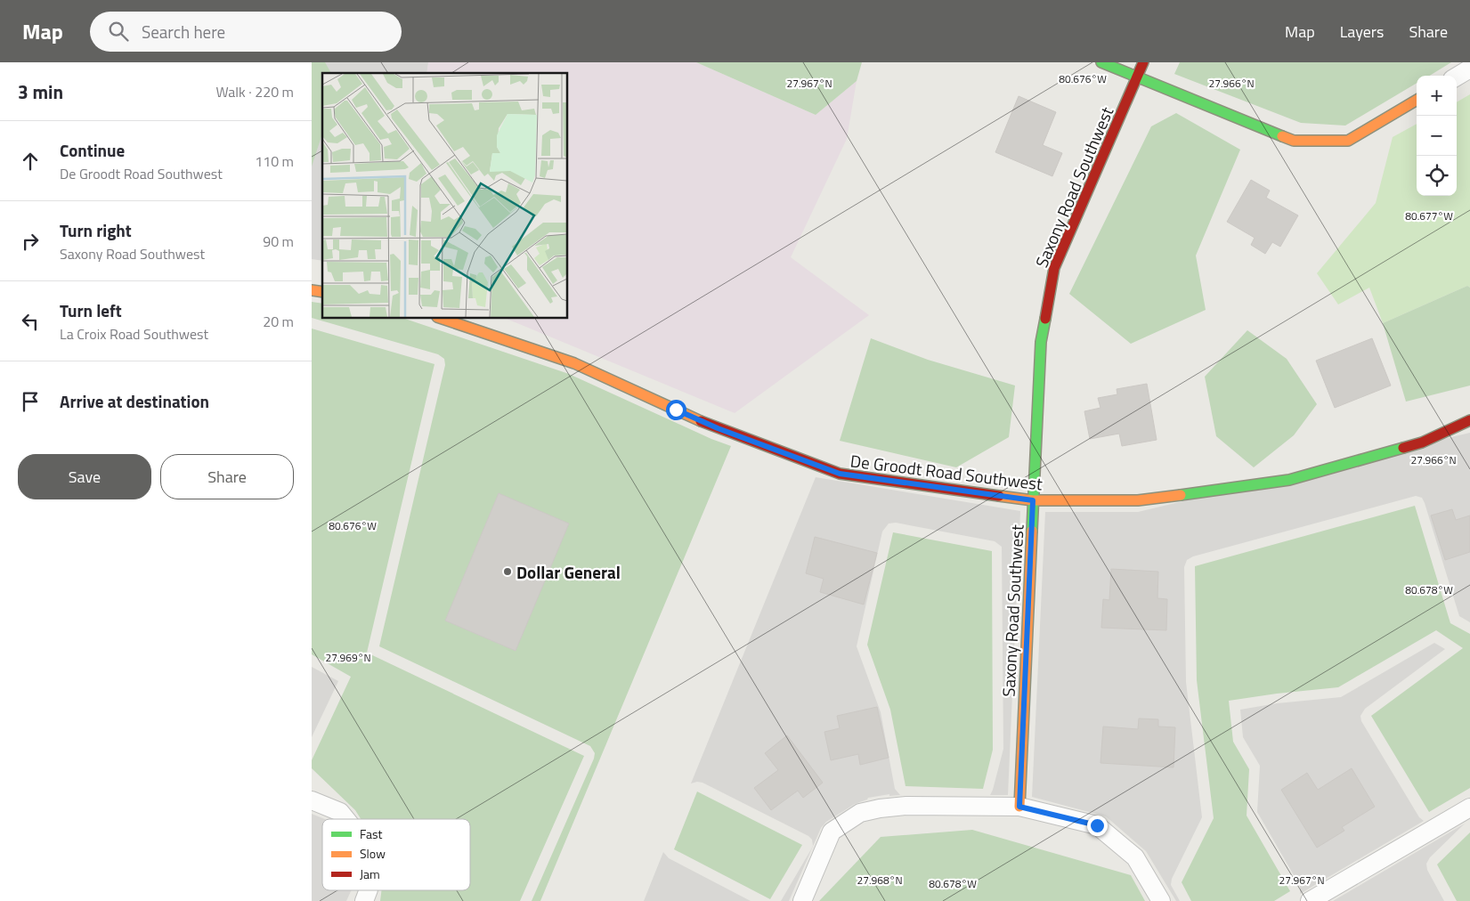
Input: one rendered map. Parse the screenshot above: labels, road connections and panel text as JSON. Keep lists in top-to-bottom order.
{
  "streets": {
    "street": ["Saxony Road Southwest", "De Groodt Road Southwest"]
  },
  "crossings": [
    ["Saxony Road Southwest", "De Groodt Road Southwest"]
  ],
  "places": ["Dollar General"],
  "legend": ["Fast", "Slow", "Jam"],
  "page": {
    "header": "Map",
    "search": "Search here",
    "nav": ["Map", "Layers", "Share"],
    "heading": ["3 min", "Walk · 220 m"],
    "map_buttons": ["+", "−"],
    "list": [
      ["Continue", "De Groodt Road Southwest", "110 m"],
      ["Turn right", "Saxony Road Southwest", "90 m"],
      ["Turn left", "La Croix Road Southwest", "20 m"],
      "Arrive at destination"
    ],
    "buttons": ["Save", "Share"]
  },
  "coordinates": [
    "80.676°W",
    "27.966°N",
    "27.967°N",
    "80.677°W",
    "80.678°W",
    "27.969°N",
    "27.968°N"
  ]
}
